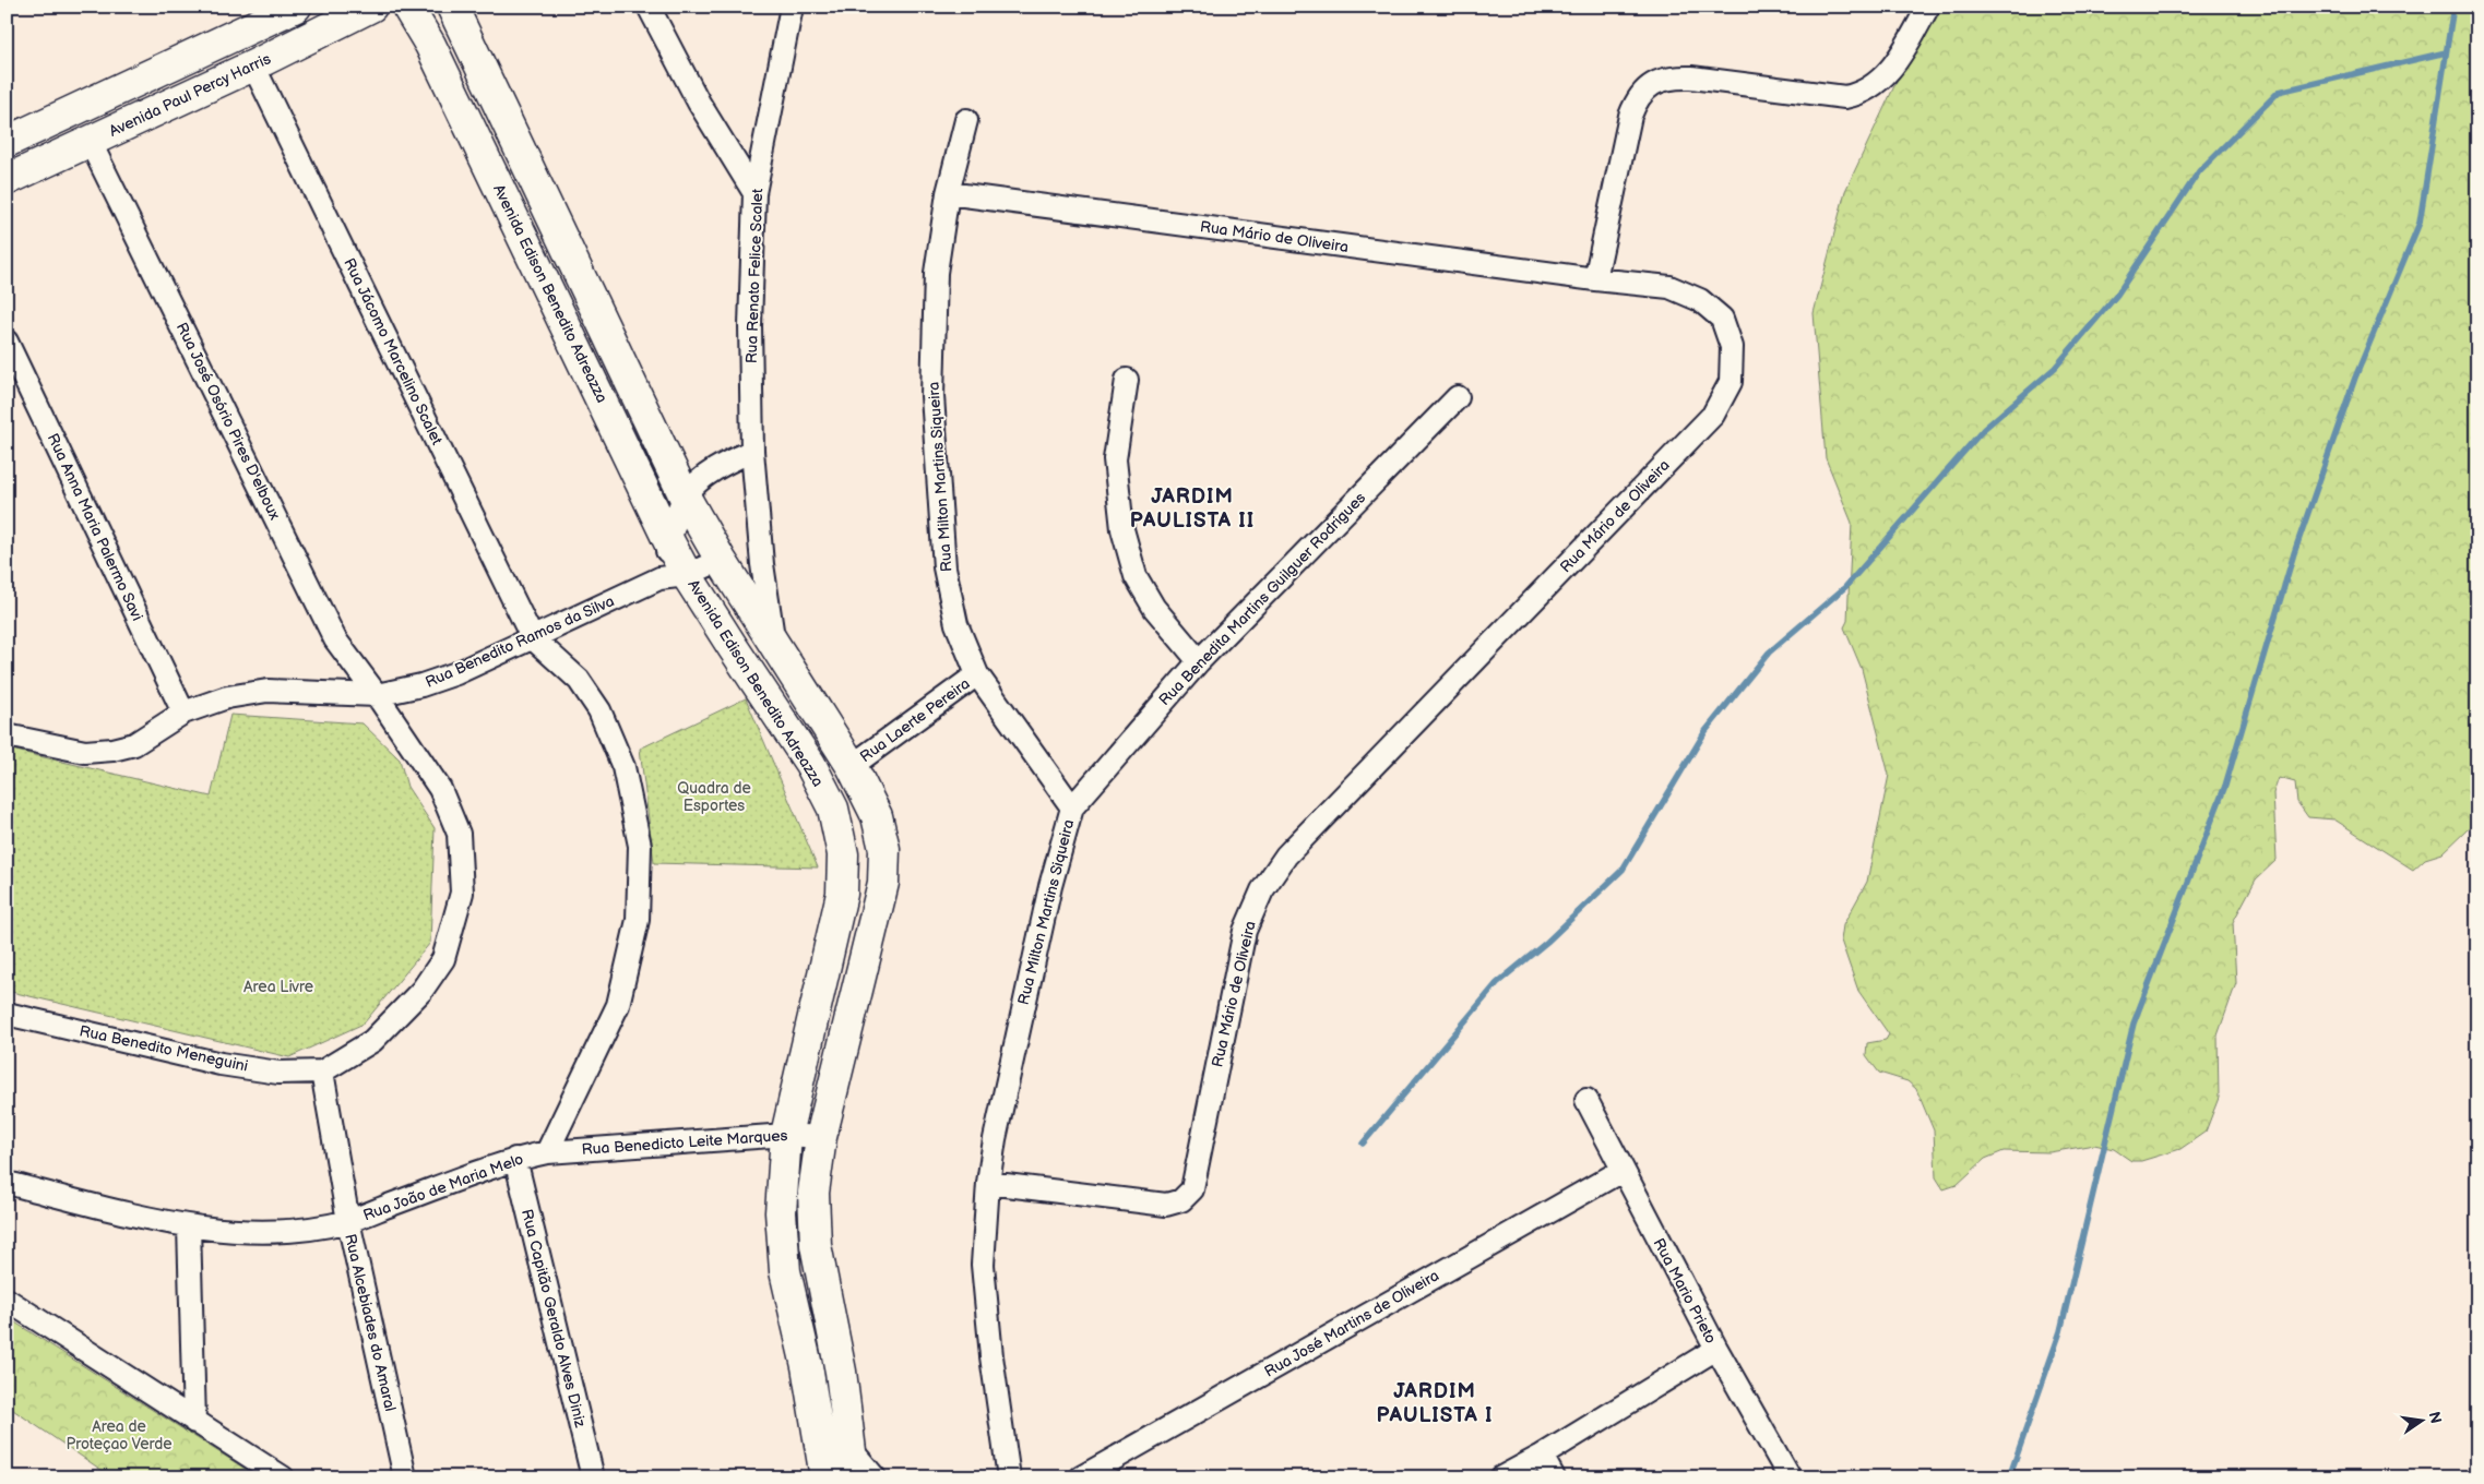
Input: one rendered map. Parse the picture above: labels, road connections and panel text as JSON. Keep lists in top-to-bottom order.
{
  "streets": {
    "street": [
      "Avenida Paul Percy Harris",
      "Rua Mário de Oliveira",
      "Rua Renato Felice Scalet",
      "Avenida Edison Benedito Adreazza",
      "Rua Jácomo Marcelino Scalet",
      "Rua José Osório Pires D'elboux",
      "Rua Milton Martins Siqueira",
      "Rua Anna Maria Palermo Savi",
      "Rua Benedita Martins Guilguer Rodrigues",
      "Rua Benedito Ramos da Silva",
      "Rua Laerte Pereira",
      "Rua Benedito Meneguini",
      "Rua Benedicto Leite Marques",
      "Rua João de Maria Melo",
      "Rua Mario Prieto",
      "Rua Capitão Geraldo Alves Diniz",
      "Rua Alcebiades do Amaral",
      "Rua José Martins de Oliveira"
    ]
  },
  "crossings": [
    ["Avenida Paul Percy Harris", "Rua Jácomo Marcelino Scalet"],
    ["Avenida Paul Percy Harris", "Rua José Osório Pires D'elboux"],
    ["Rua Mário de Oliveira", "Rua Milton Martins Siqueira"],
    ["Avenida Edison Benedito Adreazza", "Rua Benedito Ramos da Silva"],
    ["Avenida Edison Benedito Adreazza", "Rua Benedicto Leite Marques"],
    ["Rua Jácomo Marcelino Scalet", "Rua Benedito Ramos da Silva"],
    ["Rua José Osório Pires D'elboux", "Rua Benedito Ramos da Silva"],
    ["Rua José Osório Pires D'elboux", "Rua Benedito Meneguini"],
    ["Rua José Osório Pires D'elboux", "Rua Alcebiades do Amaral"],
    ["Rua Milton Martins Siqueira", "Rua Benedita Martins Guilguer Rodrigues"],
    ["Rua Milton Martins Siqueira", "Rua Laerte Pereira"],
    ["Rua Anna Maria Palermo Savi", "Rua Benedito Ramos da Silva"],
    ["Rua Benedito Meneguini", "Rua Alcebiades do Amaral"],
    ["Rua Benedicto Leite Marques", "Rua João de Maria Melo"],
    ["Rua João de Maria Melo", "Rua Capitão Geraldo Alves Diniz"],
    ["Rua João de Maria Melo", "Rua Alcebiades do Amaral"],
    ["Rua Mario Prieto", "Rua José Martins de Oliveira"]
  ],
  "districts": ["JARDIM PAULISTA II", "JARDIM PAULISTA I"],
  "parks": ["Quadra de Esportes", "Area Livre", "Area de Proteçao Verde"],
  "north": "right"
}
